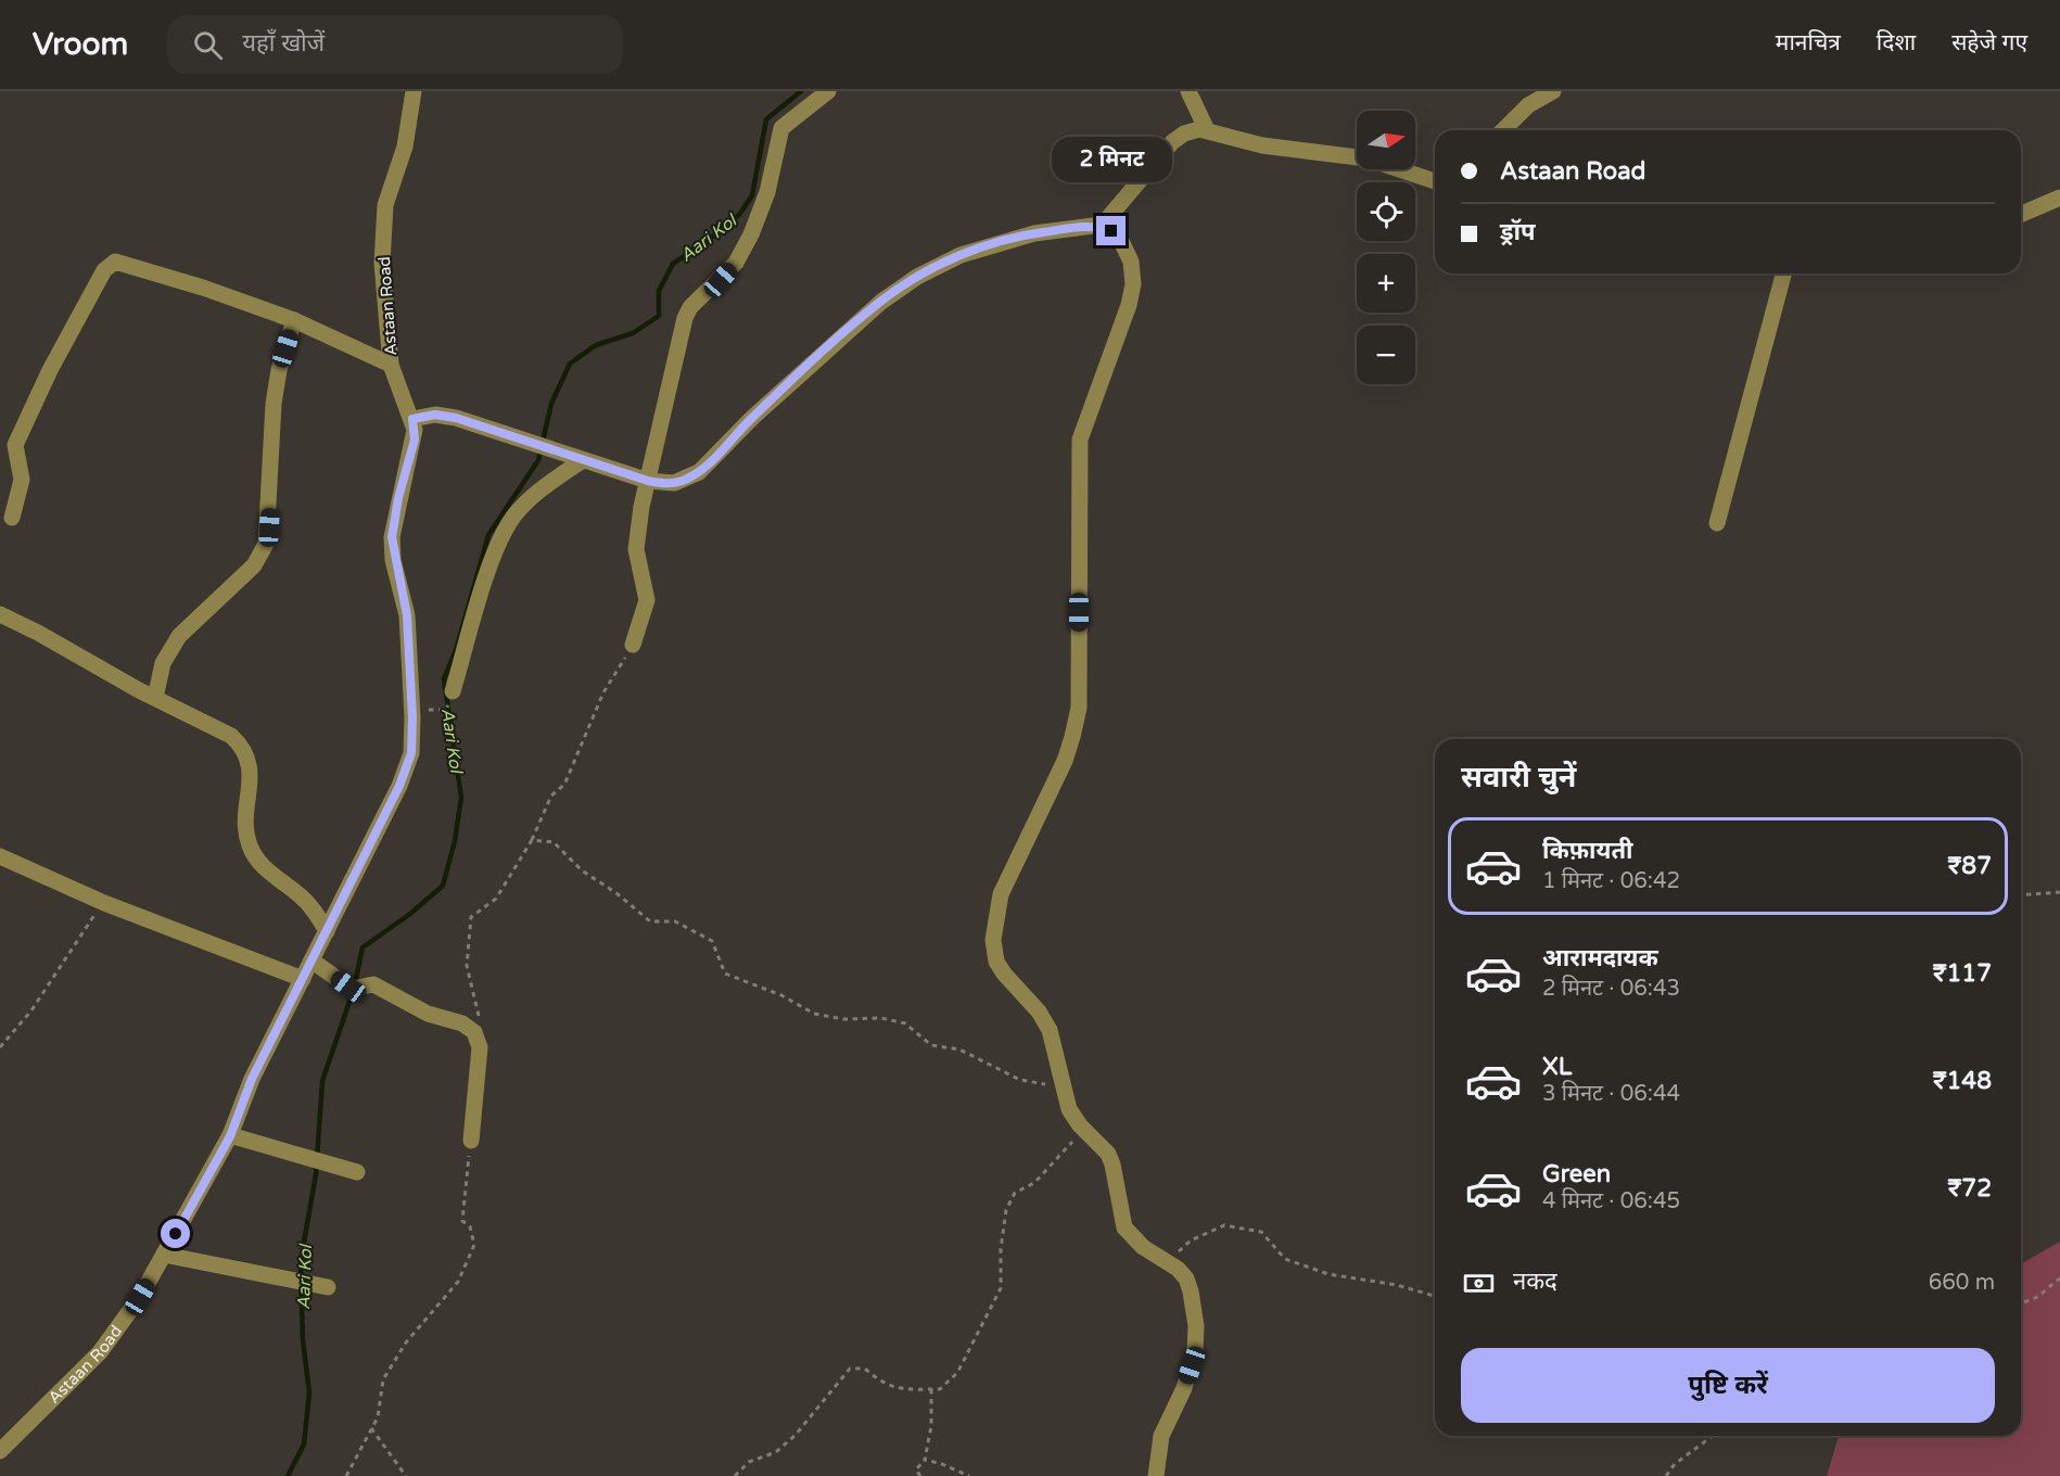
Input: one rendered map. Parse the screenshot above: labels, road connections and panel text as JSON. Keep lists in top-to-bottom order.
{
  "streets": {
    "street": ["Astaan Road"]
  },
  "water": ["Aari Kol"],
  "north": "right",
  "page": {
    "header": "Vroom",
    "search": "यहाँ खोजें",
    "nav": ["मानचित्र", "दिशा", "सहेजे गए"],
    "map_buttons": ["+", "−"],
    "banner": ["Astaan Road", "ड्रॉप"],
    "bubble": "2 मिनट",
    "heading": "सवारी चुनें",
    "list": [
      {
        "name": "किफ़ायती",
        "note": "1 मिनट · 06:42",
        "value": "₹87"
      },
      {
        "name": "आरामदायक",
        "note": "2 मिनट · 06:43",
        "value": "₹117"
      },
      {
        "name": "XL",
        "note": "3 मिनट · 06:44",
        "value": "₹148"
      },
      {
        "name": "Green",
        "note": "4 मिनट · 06:45",
        "value": "₹72"
      }
    ],
    "pay": ["नकद", "660 m"],
    "buttons": "पुष्टि करें"
  }
}
